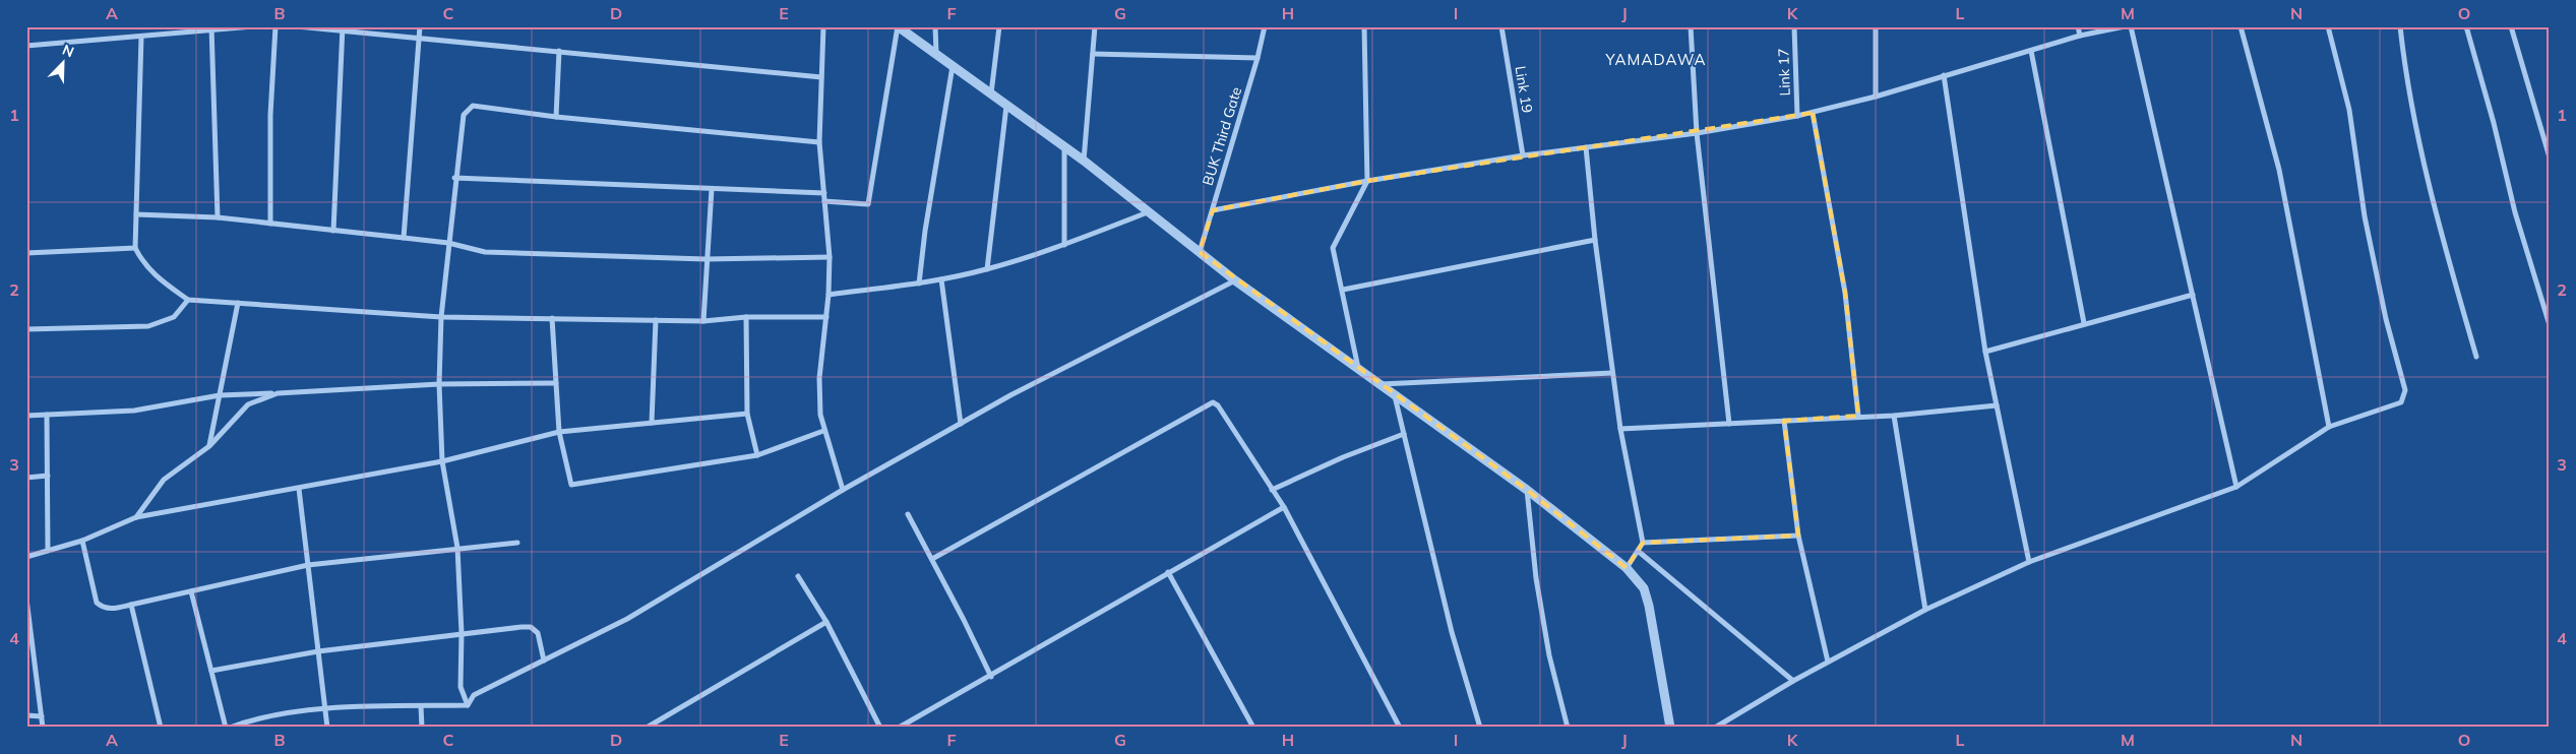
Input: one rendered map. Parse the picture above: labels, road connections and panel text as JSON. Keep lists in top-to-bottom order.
{
  "streets": {
    "street": ["Link 17", "Link 19", "BUK Third Gate"]
  },
  "districts": ["YAMADAWA"],
  "north": "top right",
  "grid": {
    "columns": [
      "A",
      "B",
      "C",
      "D",
      "E",
      "F",
      "G",
      "H",
      "I",
      "J",
      "K",
      "L",
      "M",
      "N",
      "O"
    ],
    "rows": [
      "1",
      "2",
      "3",
      "4"
    ]
  }
}
